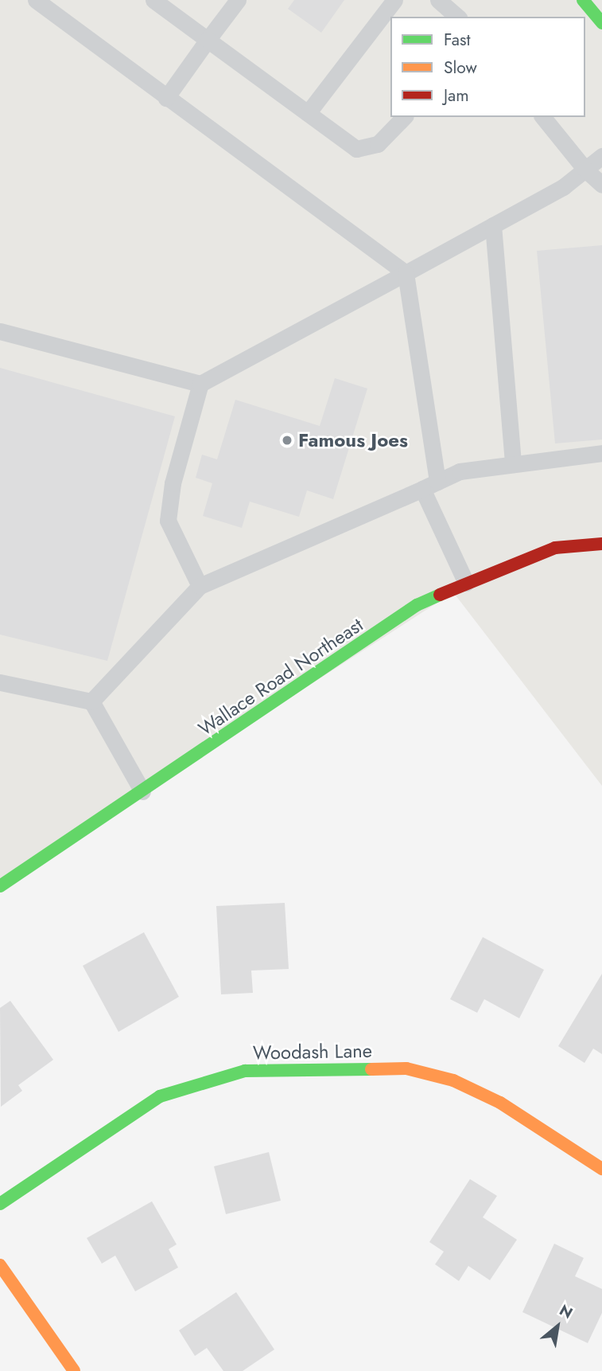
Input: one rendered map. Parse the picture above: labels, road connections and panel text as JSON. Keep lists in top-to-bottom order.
{
  "streets": {
    "street": ["Wallace Road Northeast", "Woodash Lane"]
  },
  "places": ["Famous Joes"],
  "legend": ["Fast", "Slow", "Jam"],
  "north": "top right"
}
